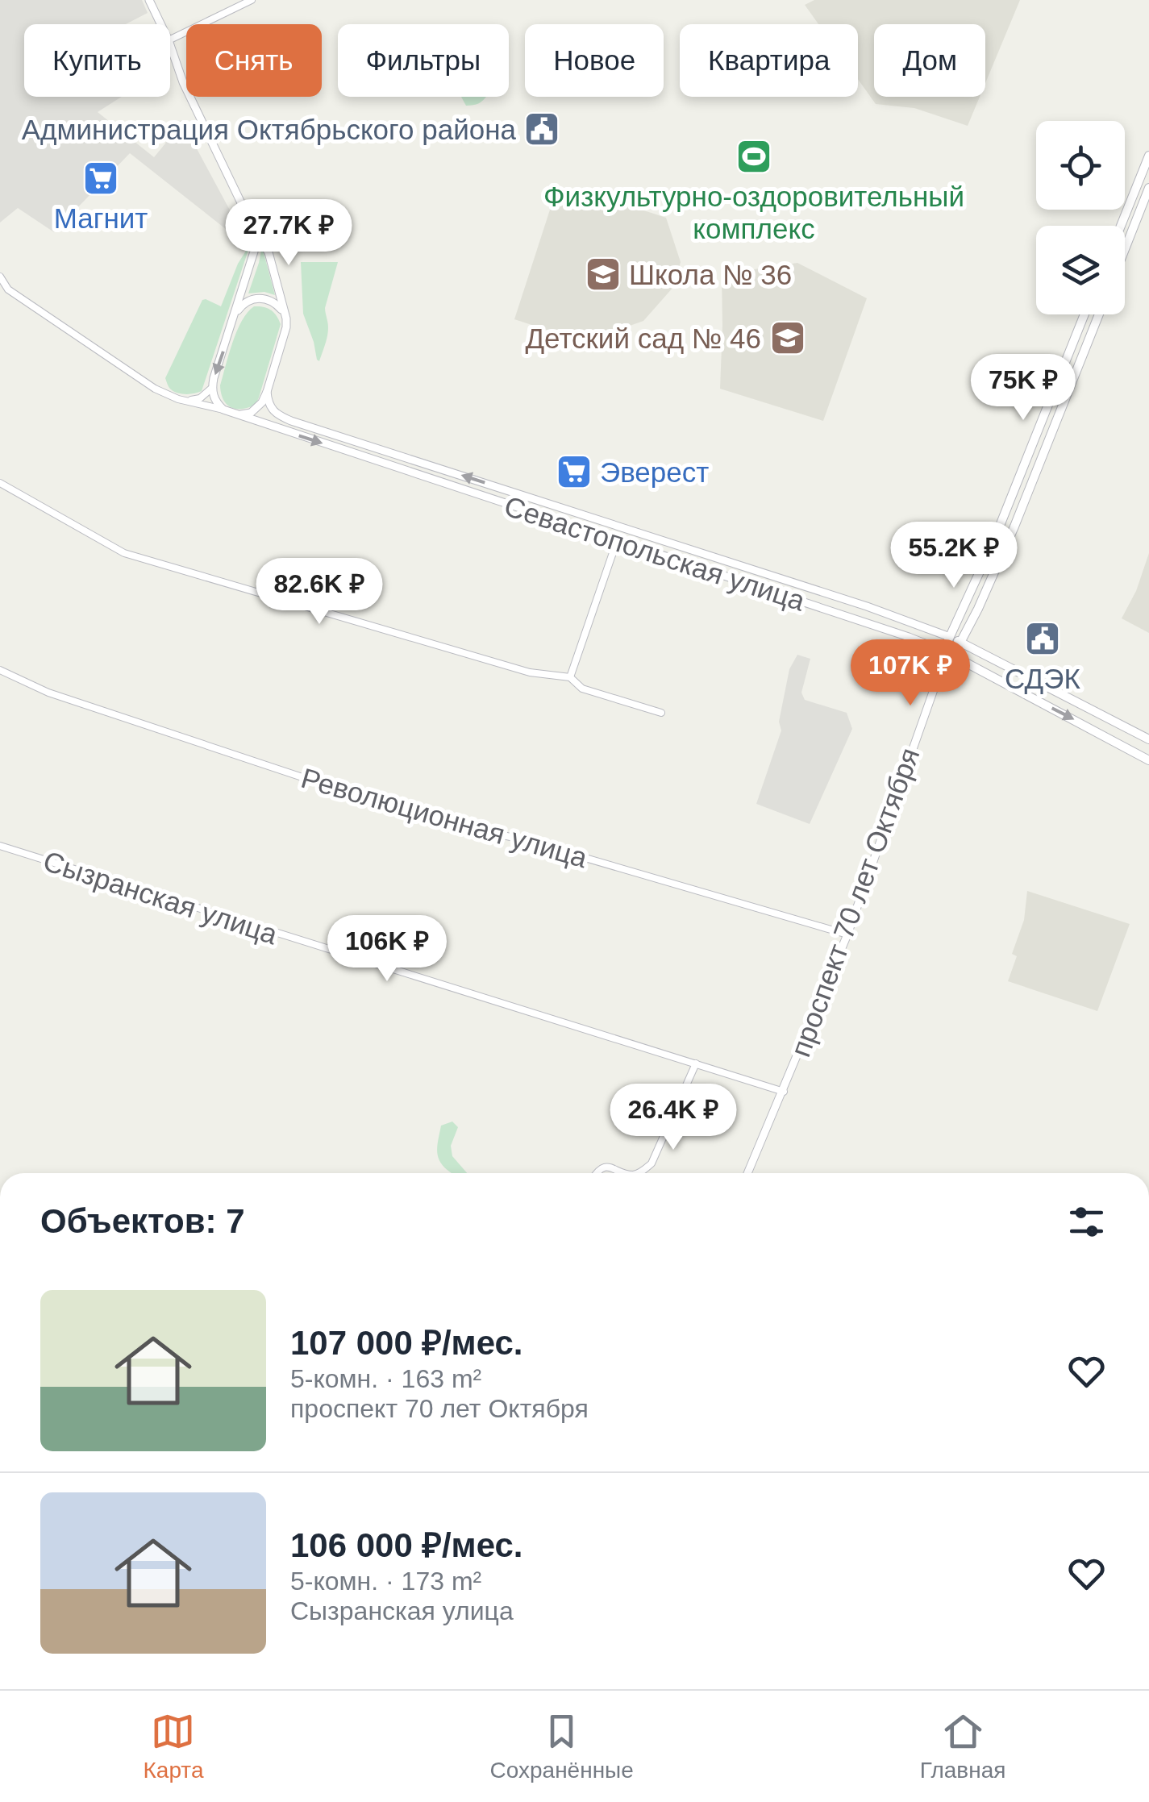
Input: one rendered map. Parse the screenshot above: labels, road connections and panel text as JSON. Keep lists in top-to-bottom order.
{
  "streets": {
    "main road": ["Севастопольская улица", "проспект 70 лет Октября"],
    "street": ["Революционная улица", "Сызранская улица"]
  },
  "crossings": [
    ["Севастопольская улица", "проспект 70 лет Октября"],
    ["Революционная улица", "проспект 70 лет Октября"],
    ["Сызранская улица", "проспект 70 лет Октября"]
  ],
  "places": {
    "public building": ["Администрация Октябрьского района", "СДЭК"],
    "sports": ["Физкультурно-оздоровительный комплекс"],
    "supermarket": ["Магнит", "Эверест"],
    "school or university": ["Школа № 36", "Детский сад № 46"]
  },
  "page": {
    "chip": [
      "Купить",
      "Снять",
      "Фильтры",
      "Новое",
      "Квартира",
      "Дом"
    ],
    "price": [
      "27.7K ₽",
      "75K ₽",
      "55.2K ₽",
      "82.6K ₽",
      "107K ₽",
      "106K ₽",
      "26.4K ₽"
    ],
    "heading": "Объектов: 7",
    "list": [
      {
        "name": "107 000 ₽/мес.",
        "note": "5-комн. · 163 m² · проспект 70 лет Октября"
      },
      {
        "name": "106 000 ₽/мес.",
        "note": "5-комн. · 173 m² · Сызранская улица"
      }
    ],
    "tabs": ["Карта", "Сохранённые", "Главная"]
  }
}
